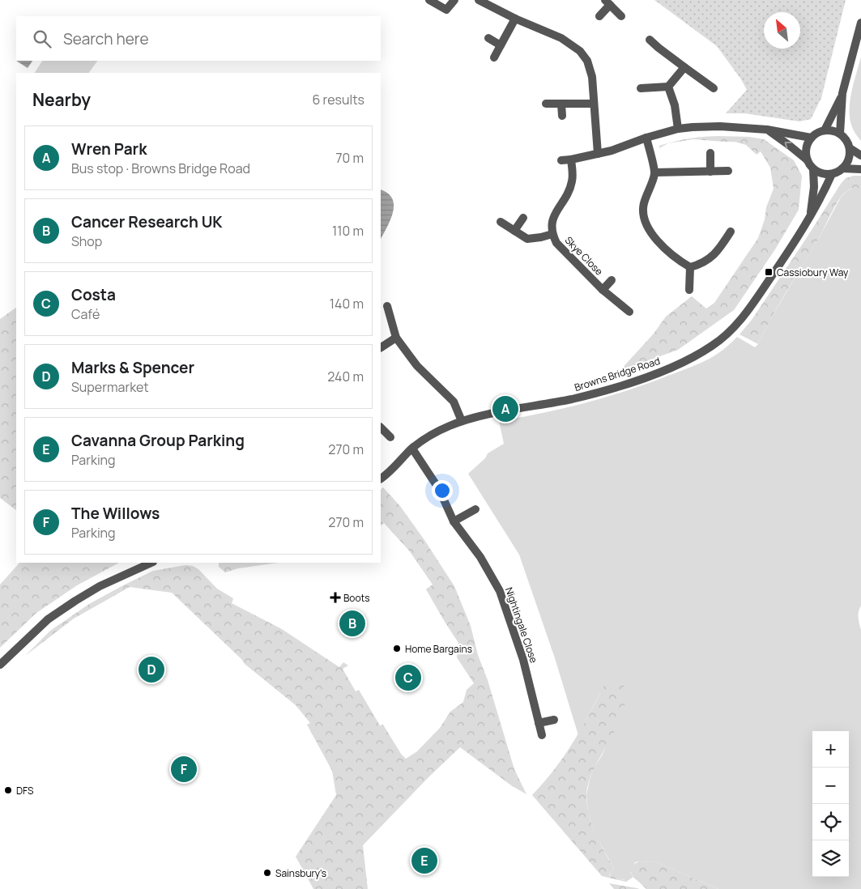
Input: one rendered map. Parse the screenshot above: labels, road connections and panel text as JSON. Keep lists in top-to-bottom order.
{
  "streets": {
    "street": ["Skye Close", "Browns Bridge Road", "Nightingale Close"]
  },
  "crossings": [
    ["Browns Bridge Road", "Nightingale Close"]
  ],
  "places": {
    "transit": ["Cassiobury Way"],
    "health": ["Boots"],
    "other": ["Home Bargains", "DFS", "Sainsbury's"]
  },
  "north": "top left",
  "page": {
    "search": "Search here",
    "heading": ["Nearby", "6 results"],
    "list": [
      {
        "mark": "A",
        "name": "Wren Park",
        "note": "Bus stop · Browns Bridge Road",
        "value": "70 m"
      },
      {
        "mark": "B",
        "name": "Cancer Research UK",
        "note": "Shop",
        "value": "110 m"
      },
      {
        "mark": "C",
        "name": "Costa",
        "note": "Café",
        "value": "140 m"
      },
      {
        "mark": "D",
        "name": "Marks & Spencer",
        "note": "Supermarket",
        "value": "240 m"
      },
      {
        "mark": "E",
        "name": "Cavanna Group Parking",
        "note": "Parking",
        "value": "270 m"
      },
      {
        "mark": "F",
        "name": "The Willows",
        "note": "Parking",
        "value": "270 m"
      }
    ],
    "pins": [
      "A",
      "B",
      "D",
      "C",
      "F",
      "E"
    ],
    "map_buttons": ["+", "−"]
  }
}
